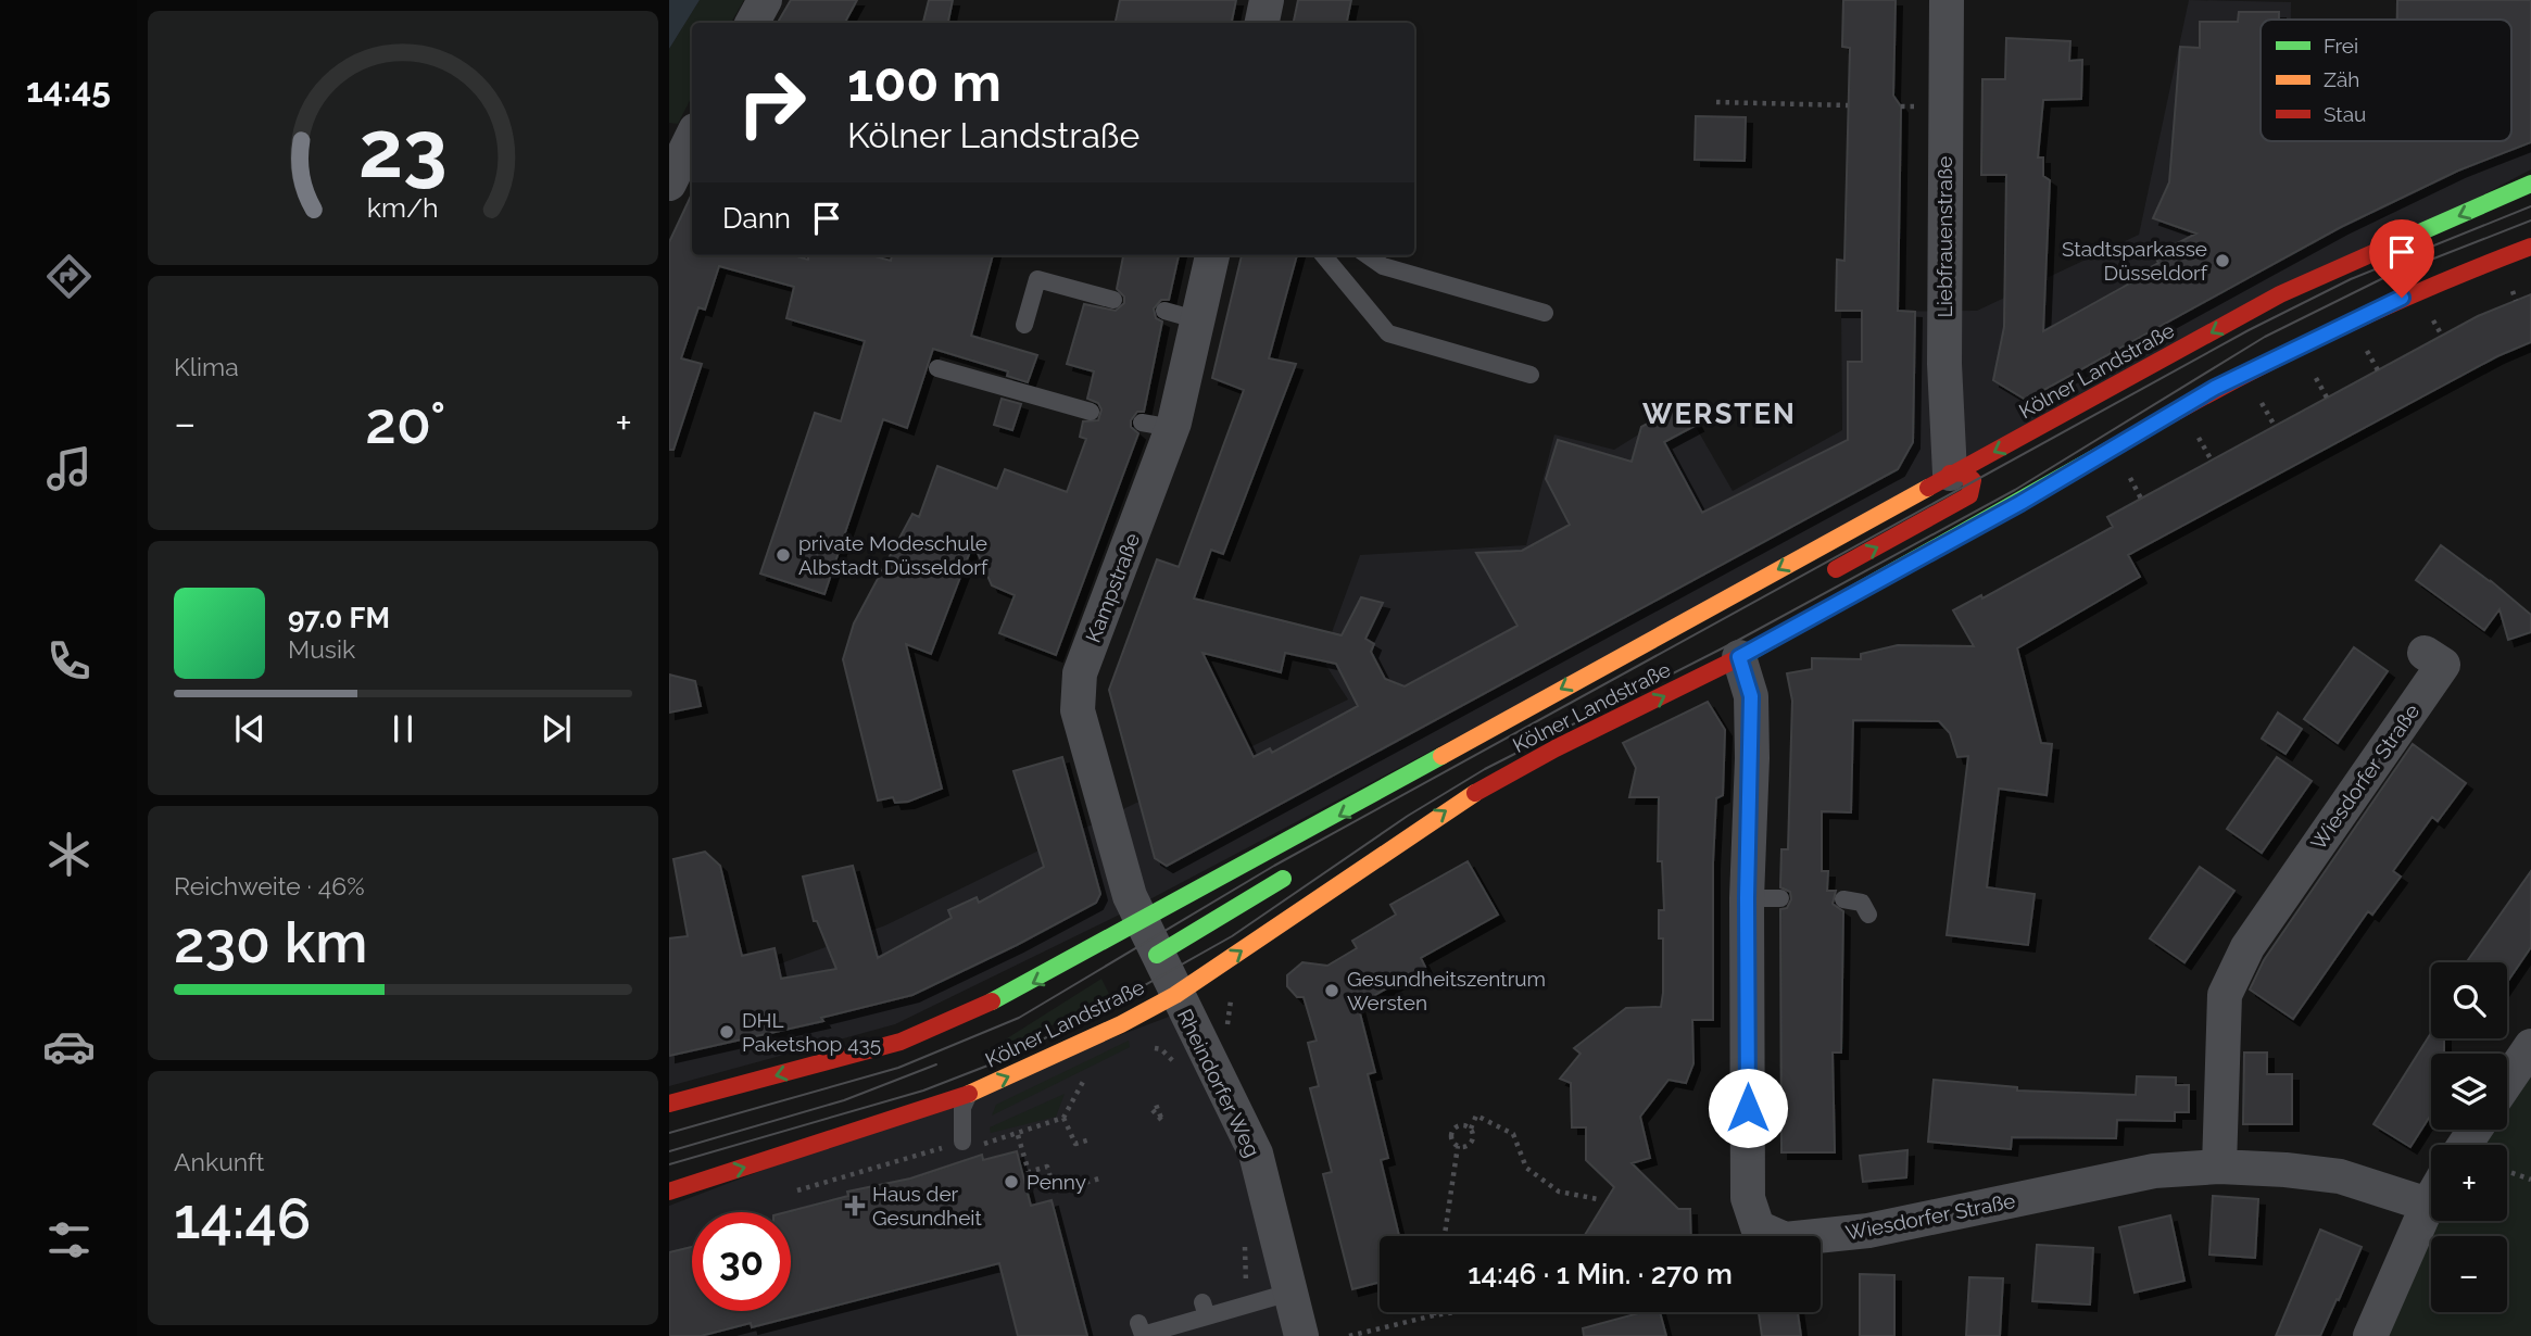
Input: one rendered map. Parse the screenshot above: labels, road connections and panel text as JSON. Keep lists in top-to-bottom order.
{
  "streets": {
    "main road": ["Kölner Landstraße"],
    "street": [
      "Liebfrauenstraße",
      "Kampstraße",
      "Wiesdorfer Straße",
      "Rheindorfer Weg"
    ]
  },
  "crossings": [
    ["Liebfrauenstraße", "Kölner Landstraße"],
    ["Kölner Landstraße", "Kampstraße"],
    ["Kölner Landstraße", "Wiesdorfer Straße"],
    ["Kölner Landstraße", "Rheindorfer Weg"],
    ["Kampstraße", "Rheindorfer Weg"]
  ],
  "districts": ["WERSTEN"],
  "places": {
    "other": [
      "Stadtsparkasse Düsseldorf",
      "private Modeschule Albstadt Düsseldorf",
      "Gesundheitszentrum Wersten",
      "DHL Paketshop 435",
      "Penny"
    ],
    "health": ["Haus der Gesundheit"]
  },
  "legend": ["Frei", "Zäh", "Stau"],
  "page": {
    "tabs": "14:45",
    "turn": ["100 m", "Kölner Landstraße"],
    "then": "Dann",
    "tile": [
      "Klima",
      ["Reichweite · 46%", "230 km"],
      ["Ankunft", "14:46"]
    ],
    "heat": ["−", "20°", "+"],
    "song": ["97.0 FM", "Musik"],
    "map_buttons": ["+", "−"],
    "limit": "30",
    "trip": "14:46 · 1 Min. · 270 m",
    "gauge": ["23", "km/h"]
  }
}
